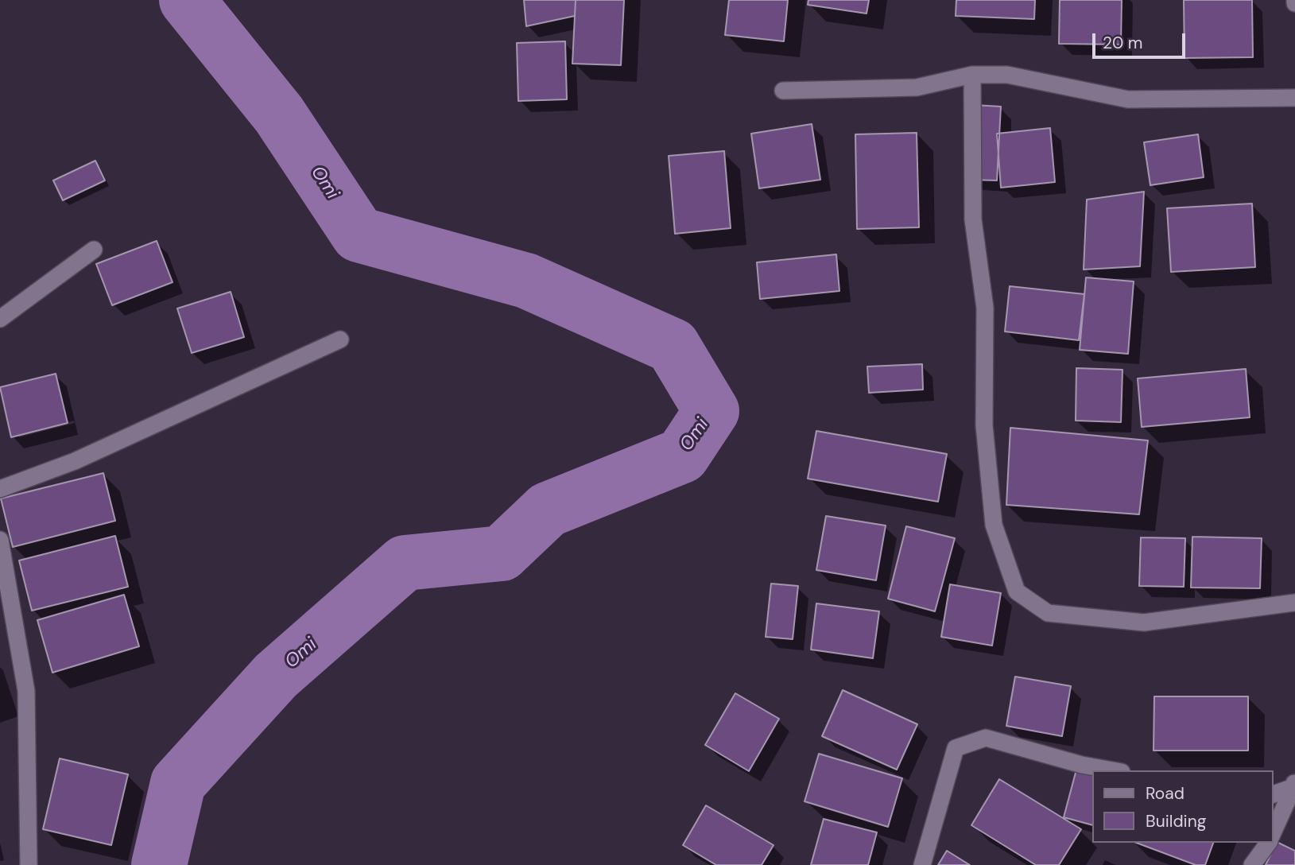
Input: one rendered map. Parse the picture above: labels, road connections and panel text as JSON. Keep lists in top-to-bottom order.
{
  "water": ["Omi"],
  "legend": ["Road", "Building"],
  "scale_bar": "20 m"
}
